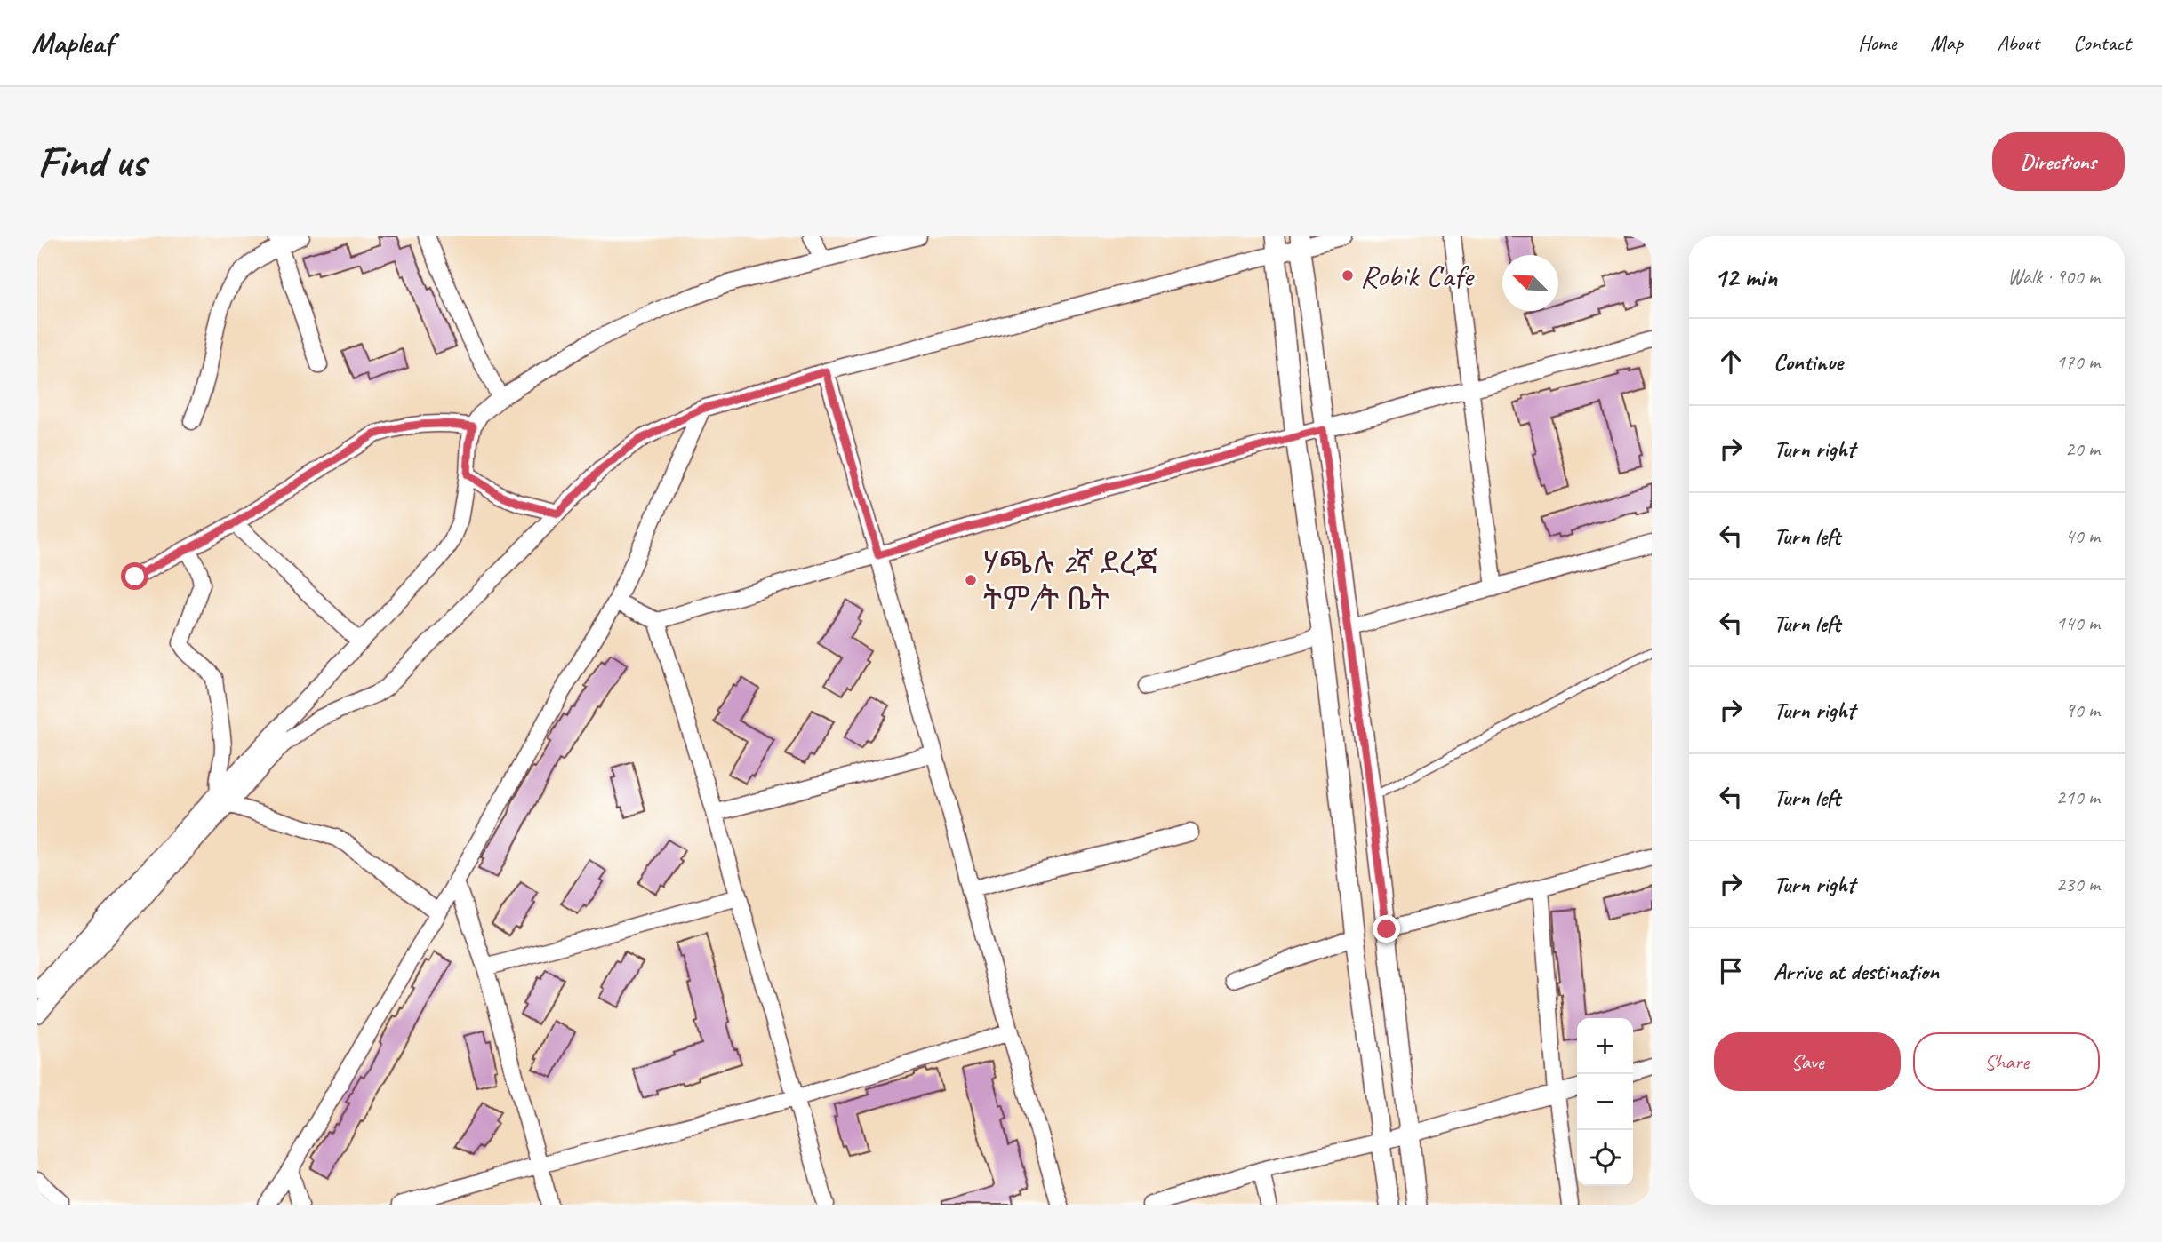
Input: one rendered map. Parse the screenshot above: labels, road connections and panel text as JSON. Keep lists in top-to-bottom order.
{
  "places": ["Robik Cafe", "ሃጫሉ 2ኛ ደረጃ ትም/ት ቤት"],
  "north": "top left",
  "page": {
    "header": "Mapleaf",
    "nav": [
      "Home",
      "Map",
      "About",
      "Contact"
    ],
    "buttons": [
      "Directions",
      ["Save", "Share"]
    ],
    "title": "Find us",
    "heading": ["12 min", "Walk · 900 m"],
    "list": [
      ["Continue", "170 m"],
      ["Turn right", "20 m"],
      ["Turn left", "40 m"],
      ["Turn left", "140 m"],
      ["Turn right", "90 m"],
      ["Turn left", "210 m"],
      ["Turn right", "230 m"],
      "Arrive at destination"
    ],
    "map_buttons": ["+", "−"]
  }
}
